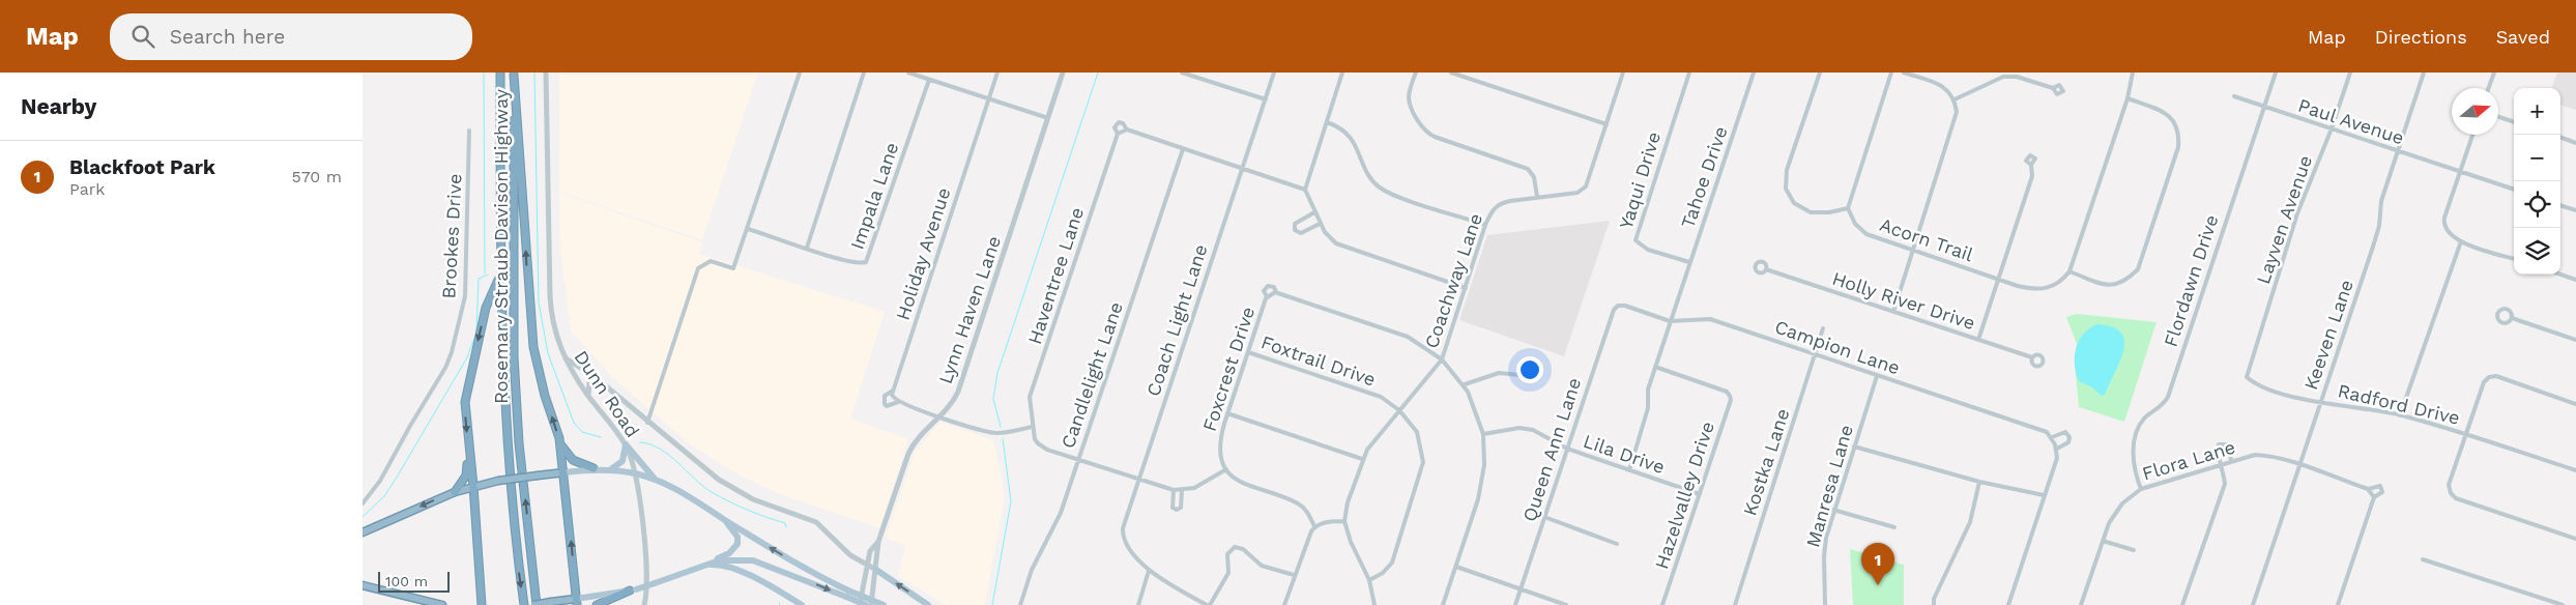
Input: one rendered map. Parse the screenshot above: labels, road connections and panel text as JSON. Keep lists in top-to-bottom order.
{
  "streets": {
    "highway": ["Rosemary Straub Davison Highway"],
    "street": [
      "Paul Avenue",
      "Tahoe Drive",
      "Yaqui Drive",
      "Impala Lane",
      "Layven Avenue",
      "Brookes Drive",
      "Acorn Trail",
      "Holiday Avenue",
      "Haventree Lane",
      "Coachway Lane",
      "Flordawn Drive",
      "Holly River Drive",
      "Lynn Haven Lane",
      "Coach Light Lane",
      "Keeven Lane",
      "Campion Lane",
      "Foxtrail Drive",
      "Foxcrest Drive",
      "Candlelight Lane",
      "Dunn Road",
      "Radford Drive",
      "Queen Ann Lane",
      "Lila Drive",
      "Flora Lane",
      "Kostka Lane",
      "Manresa Lane",
      "Hazelvalley Drive"
    ]
  },
  "crossings": [
    ["Paul Avenue", "Layven Avenue"],
    ["Paul Avenue", "Flordawn Drive"],
    ["Paul Avenue", "Keeven Lane"],
    ["Tahoe Drive", "Yaqui Drive"],
    ["Tahoe Drive", "Campion Lane"],
    ["Tahoe Drive", "Lila Drive"],
    ["Layven Avenue", "Radford Drive"],
    ["Coachway Lane", "Foxtrail Drive"],
    ["Flordawn Drive", "Flora Lane"],
    ["Keeven Lane", "Radford Drive"],
    ["Keeven Lane", "Flora Lane"],
    ["Campion Lane", "Queen Ann Lane"],
    ["Campion Lane", "Kostka Lane"],
    ["Campion Lane", "Manresa Lane"],
    ["Foxtrail Drive", "Foxcrest Drive"],
    ["Queen Ann Lane", "Lila Drive"],
    ["Lila Drive", "Hazelvalley Drive"]
  ],
  "scale_bar": "100 m",
  "north": "right",
  "page": {
    "header": "Map",
    "search": "Search here",
    "nav": ["Map", "Directions", "Saved"],
    "heading": "Nearby",
    "map_buttons": ["+", "−"],
    "list": [
      {
        "mark": "1",
        "name": "Blackfoot Park",
        "note": "Park",
        "value": "570 m"
      }
    ],
    "pins": "1",
    "scale": "100 m"
  }
}
